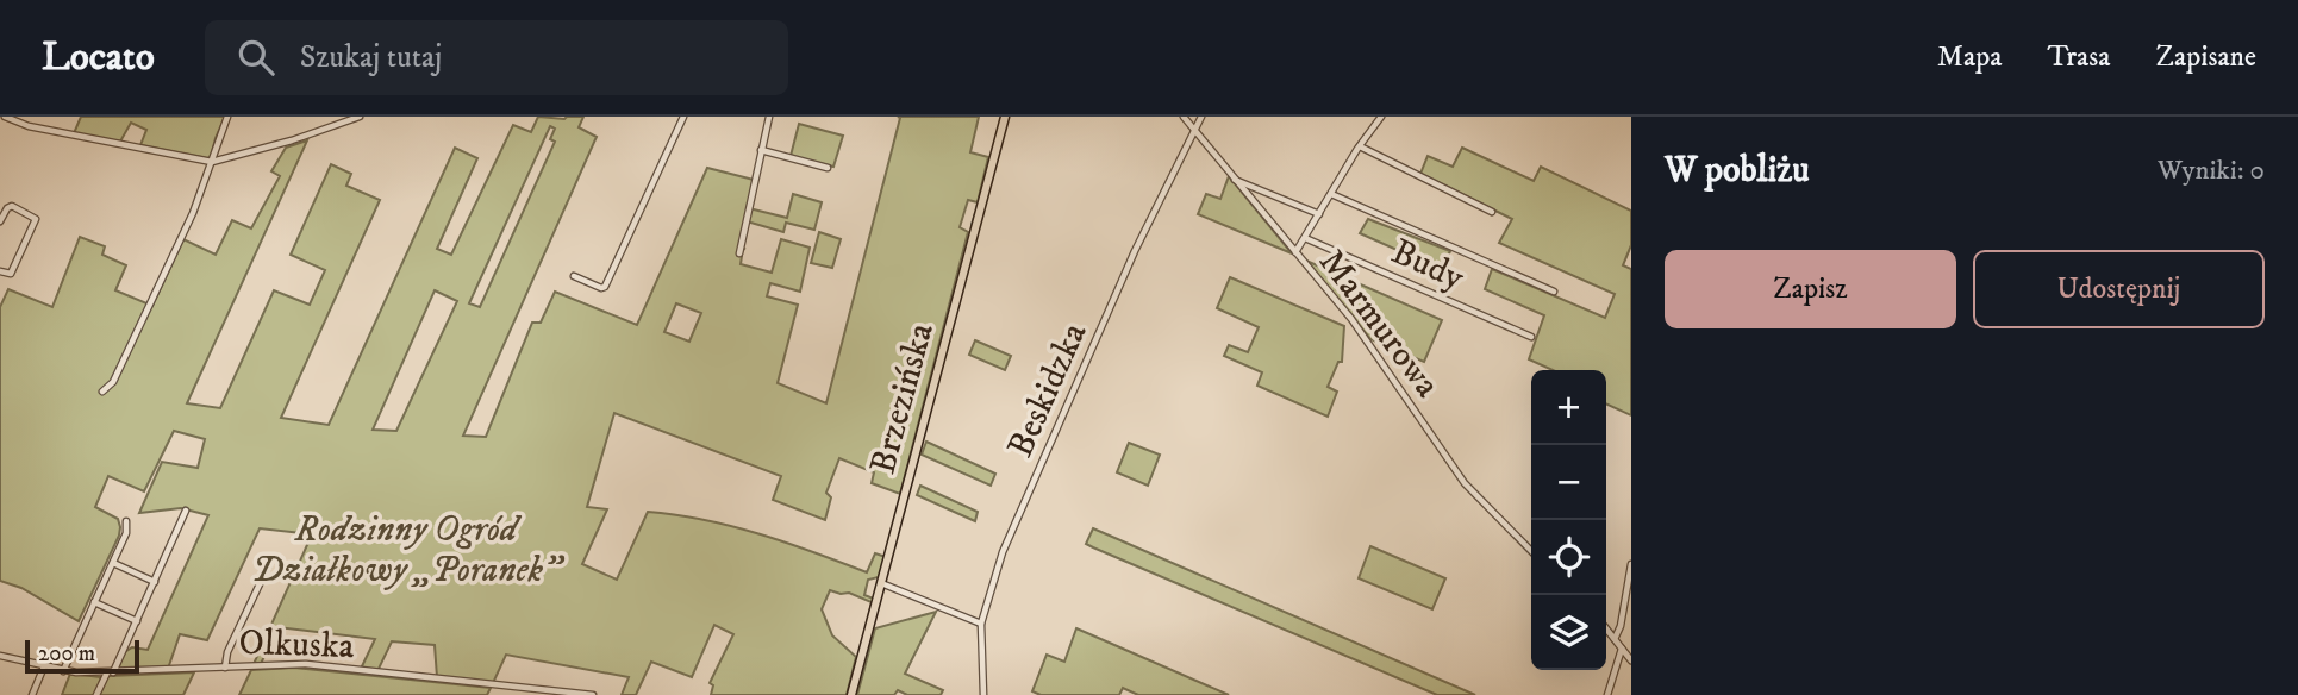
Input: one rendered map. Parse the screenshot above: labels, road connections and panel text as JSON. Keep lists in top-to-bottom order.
{
  "streets": {
    "main road": ["Brzezińska"],
    "street": [
      "Budy",
      "Marmurowa",
      "Beskidzka",
      "Olkuska"
    ]
  },
  "crossings": [
    ["Marmurowa", "Beskidzka"]
  ],
  "parks": ["Rodzinny Ogród Działkowy „Poranek”"],
  "scale_bar": "200 m",
  "page": {
    "header": "Locato",
    "search": "Szukaj tutaj",
    "nav": ["Mapa", "Trasa", "Zapisane"],
    "heading": ["W pobliżu", "Wyniki: 0"],
    "buttons": ["Zapisz", "Udostępnij"],
    "map_buttons": ["+", "−"],
    "scale": "200 m"
  }
}
